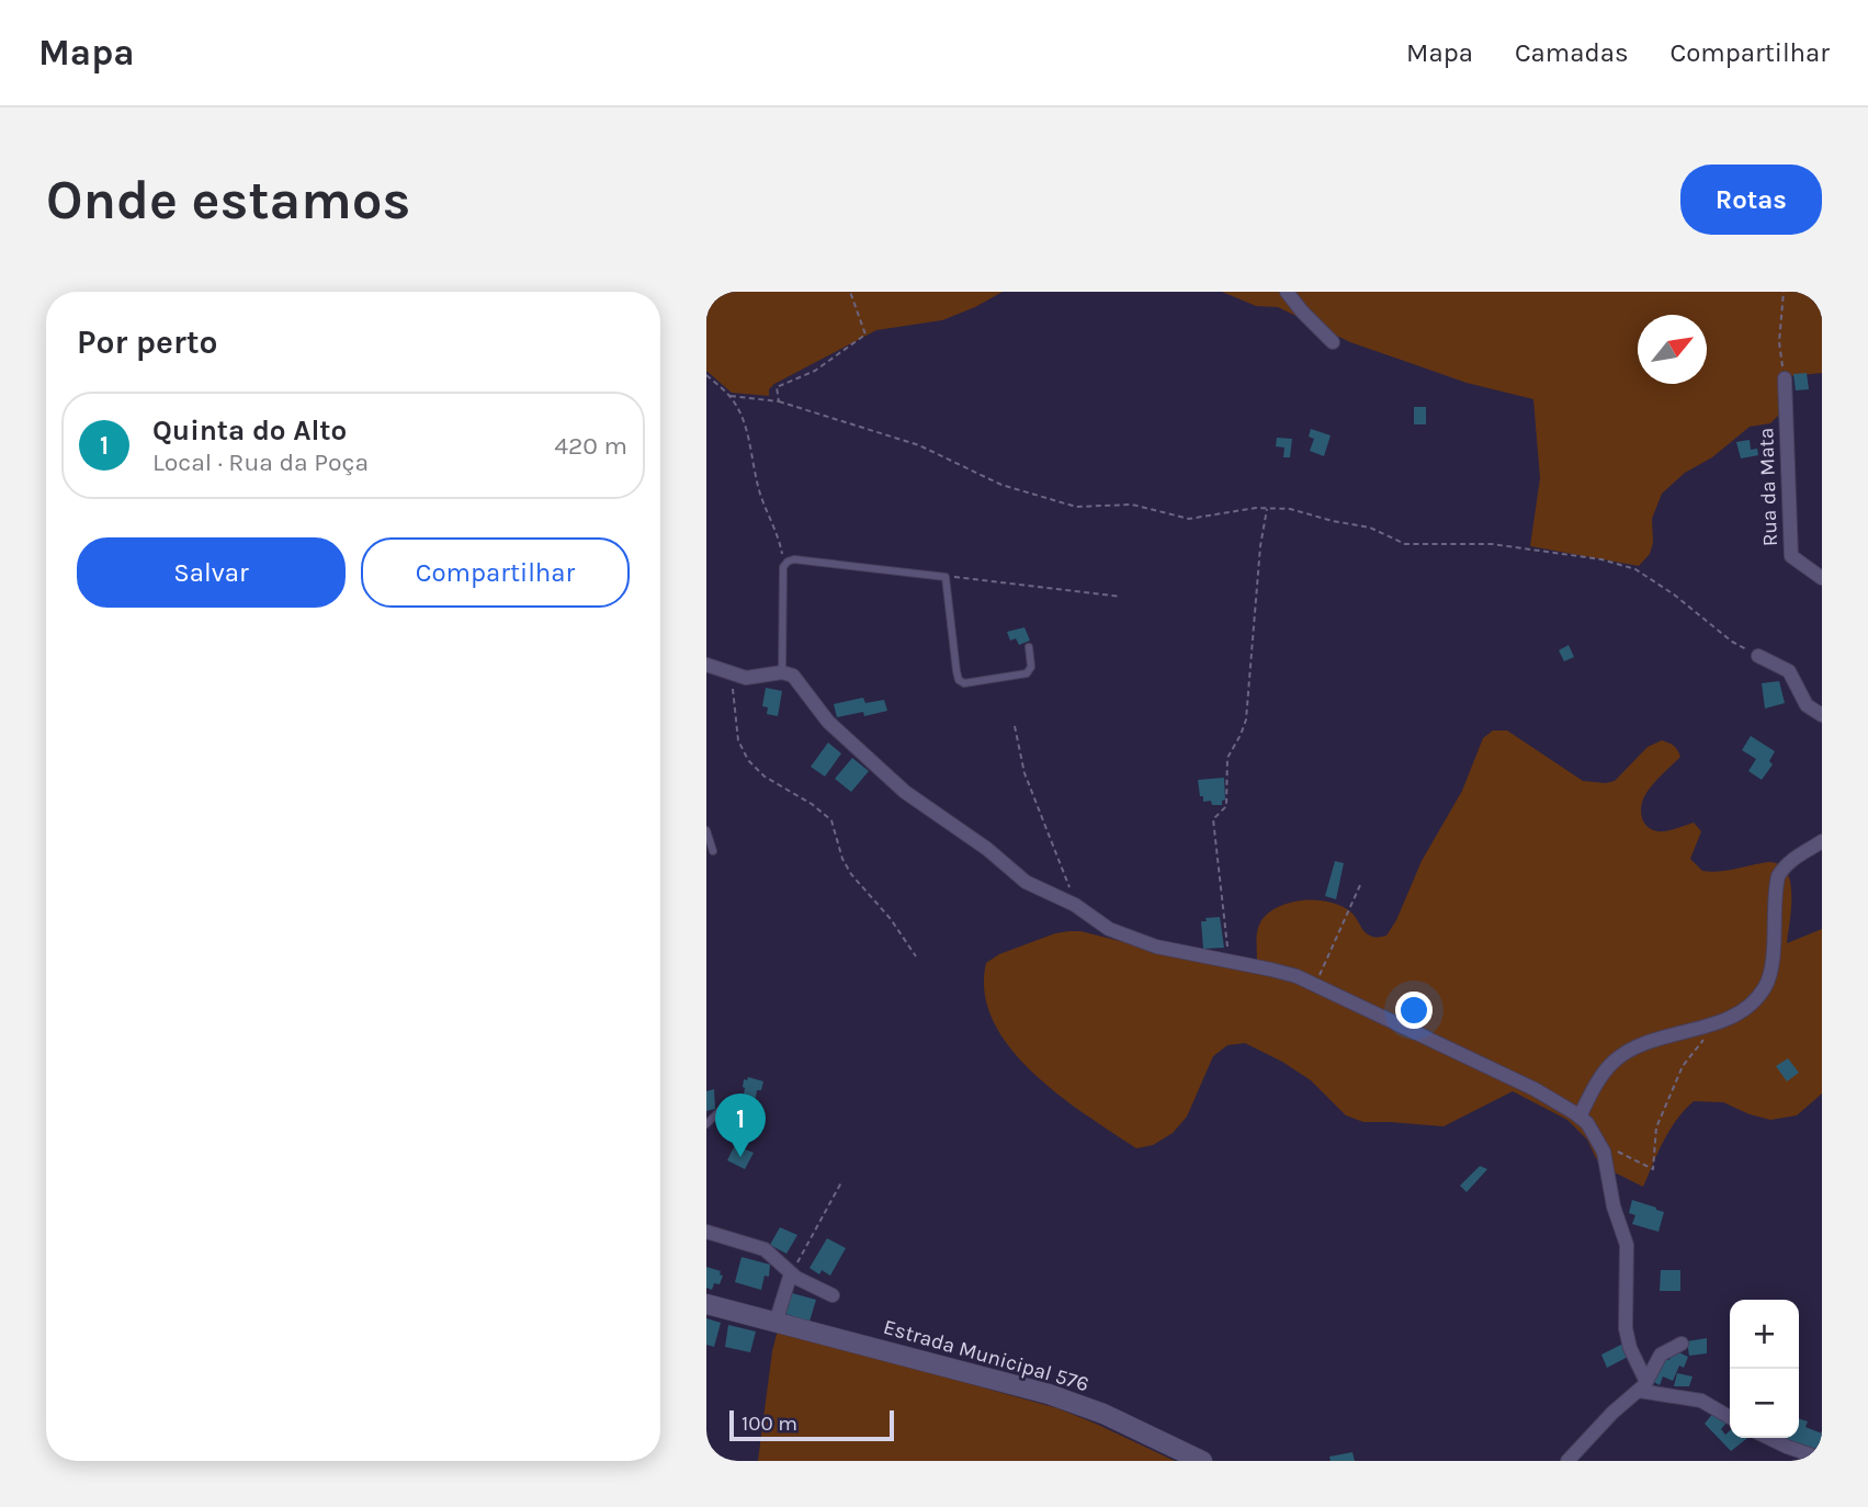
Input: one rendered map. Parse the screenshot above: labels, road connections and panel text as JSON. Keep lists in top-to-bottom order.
{
  "streets": {
    "main road": ["Estrada Municipal 576"],
    "street": ["Rua da Mata"]
  },
  "scale_bar": "100 m",
  "north": "top right",
  "page": {
    "header": "Mapa",
    "nav": ["Mapa", "Camadas", "Compartilhar"],
    "buttons": [
      "Rotas",
      ["Salvar", "Compartilhar"]
    ],
    "title": "Onde estamos",
    "heading": "Por perto",
    "list": [
      {
        "mark": "1",
        "name": "Quinta do Alto",
        "note": "Local · Rua da Poça",
        "value": "420 m"
      }
    ],
    "pins": "1",
    "map_buttons": ["+", "−"],
    "scale": "100 m"
  }
}
